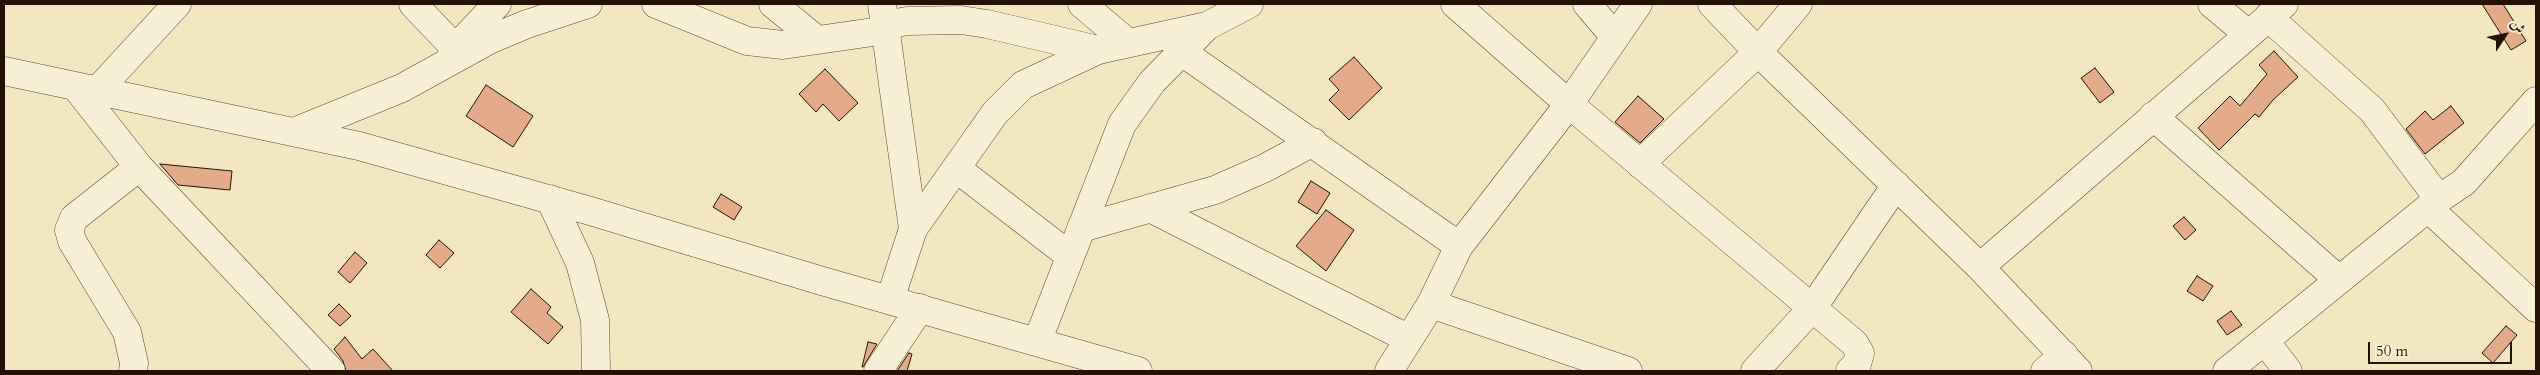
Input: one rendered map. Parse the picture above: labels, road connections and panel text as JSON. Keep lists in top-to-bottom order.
{
  "scale_bar": "50 m",
  "north": "top right"
}
